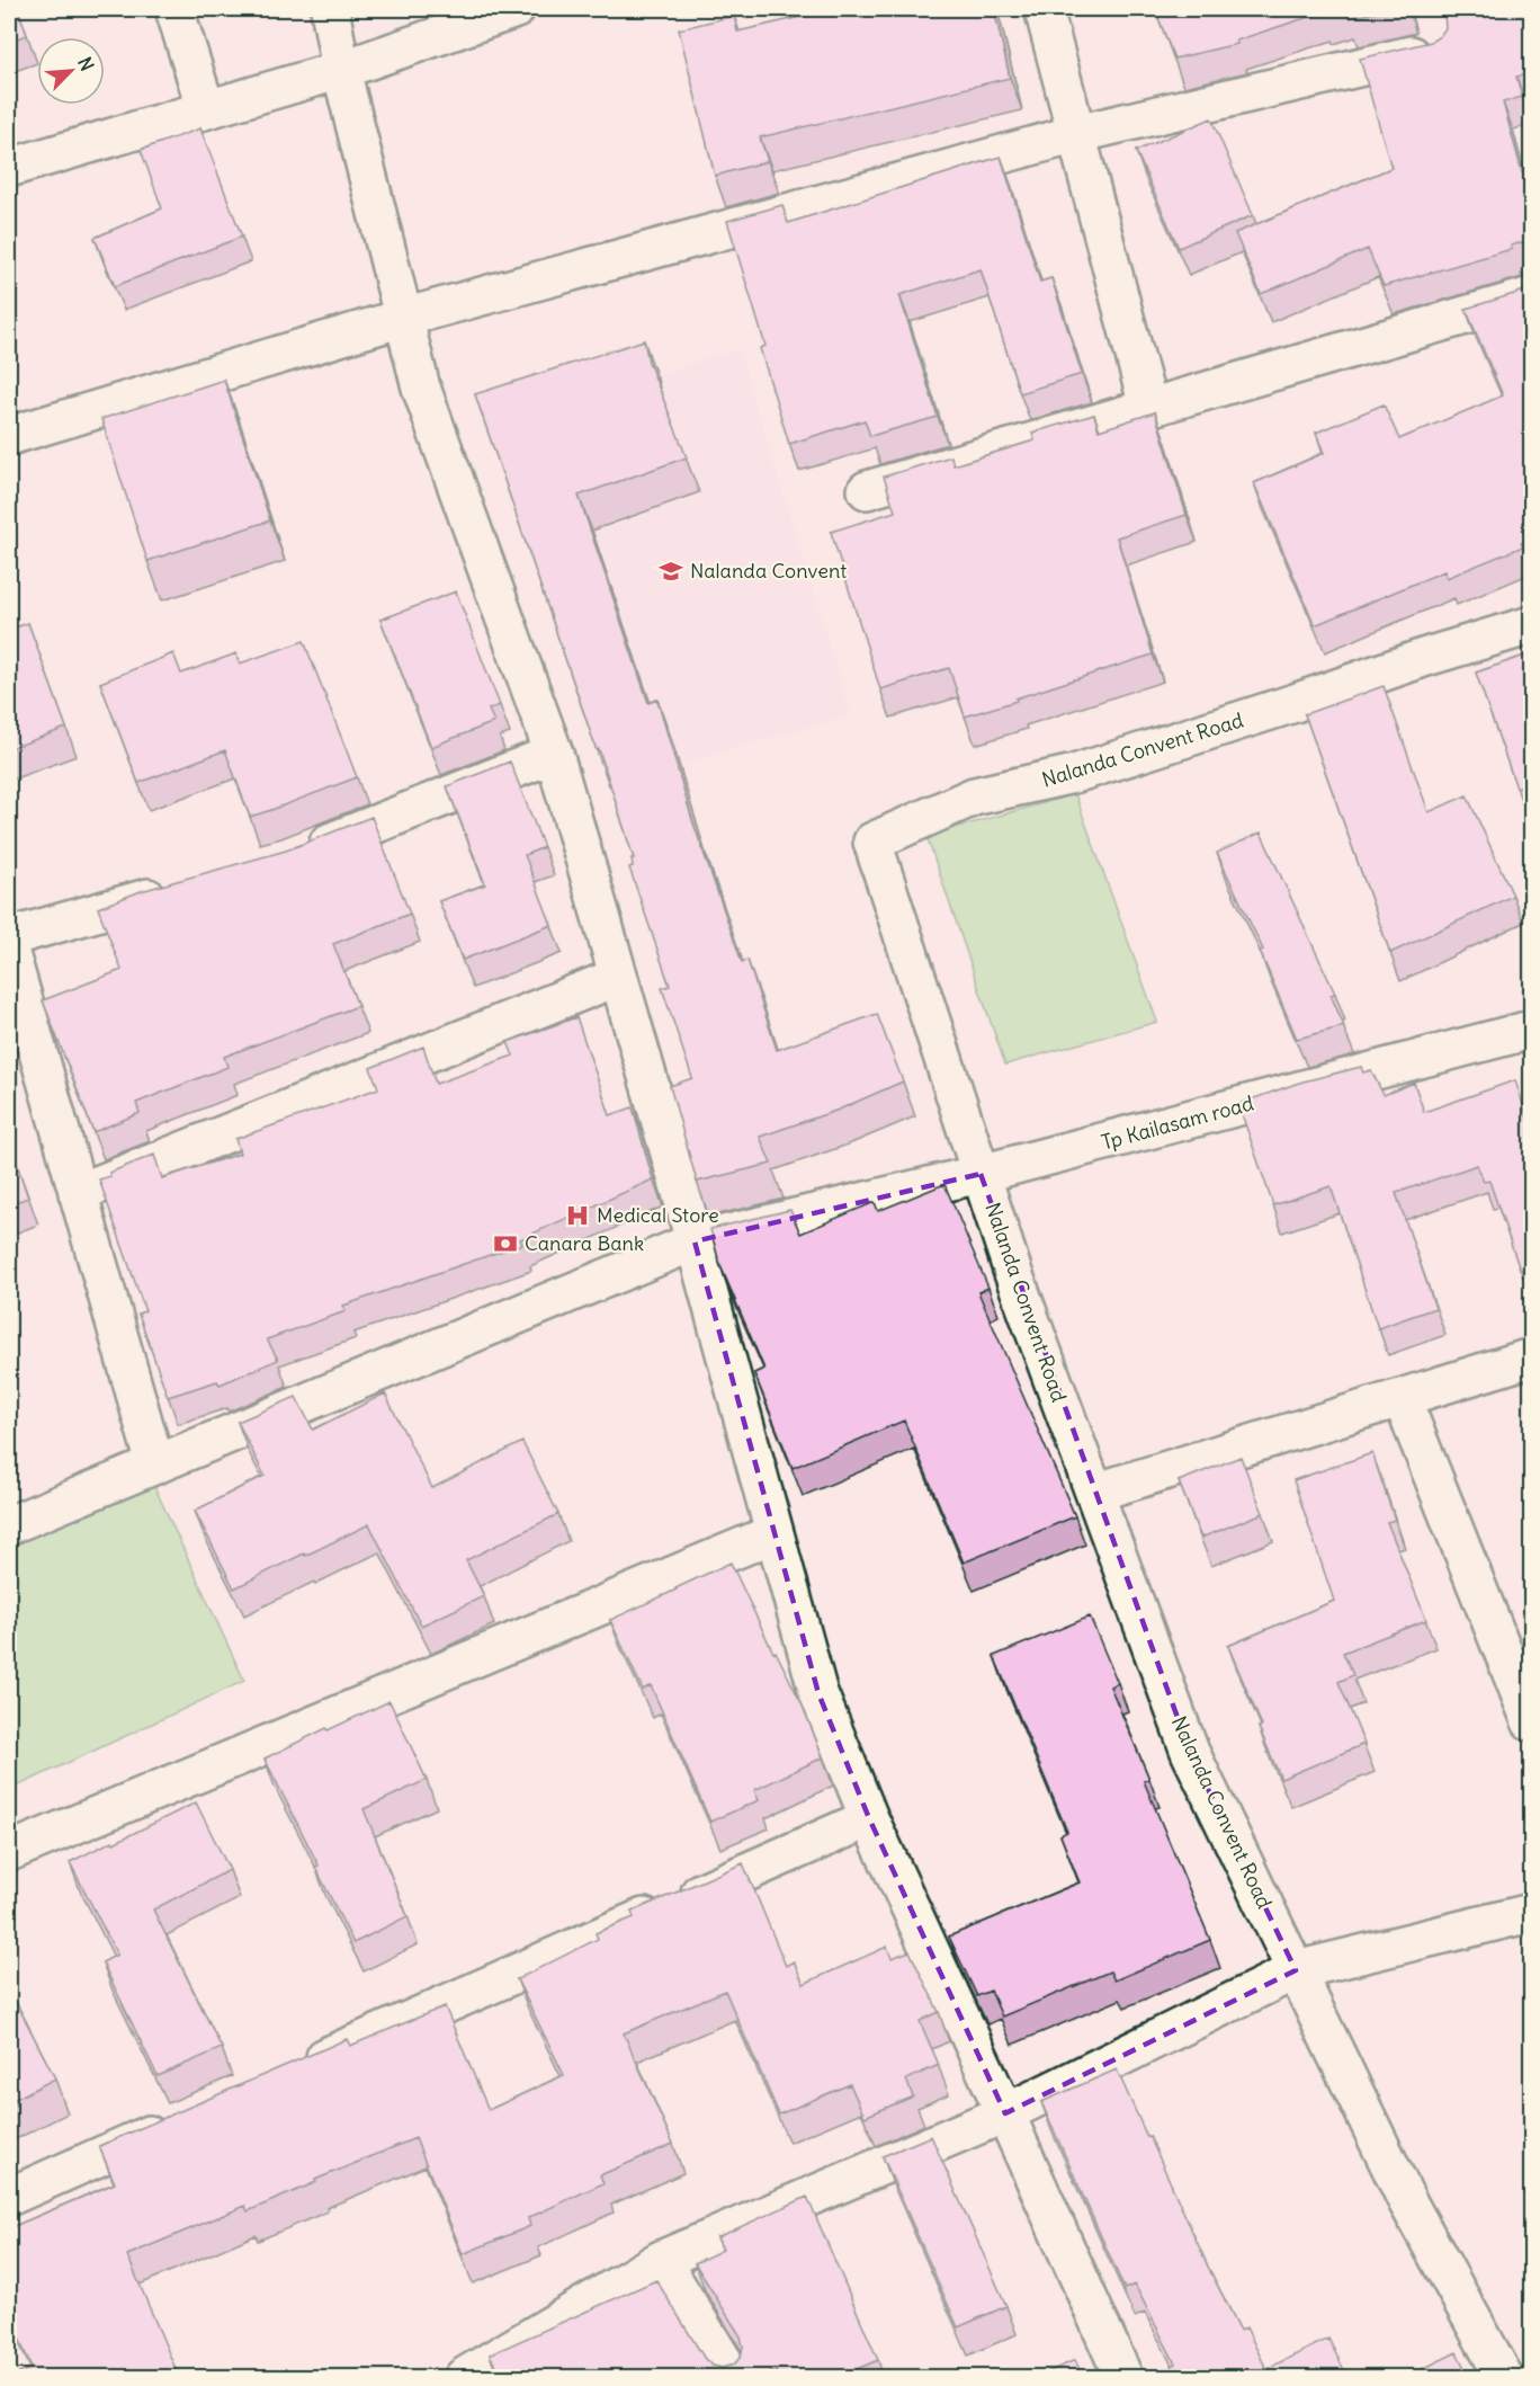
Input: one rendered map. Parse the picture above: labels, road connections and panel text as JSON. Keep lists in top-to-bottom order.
{
  "streets": {
    "street": ["Nalanda Convent Road", "Tp Kailasam road"]
  },
  "crossings": [
    ["Nalanda Convent Road", "Tp Kailasam road"]
  ],
  "places": {
    "school or university": ["Nalanda Convent"],
    "hospital": ["Medical Store"],
    "bank": ["Canara Bank"]
  },
  "north": "top right"
}
